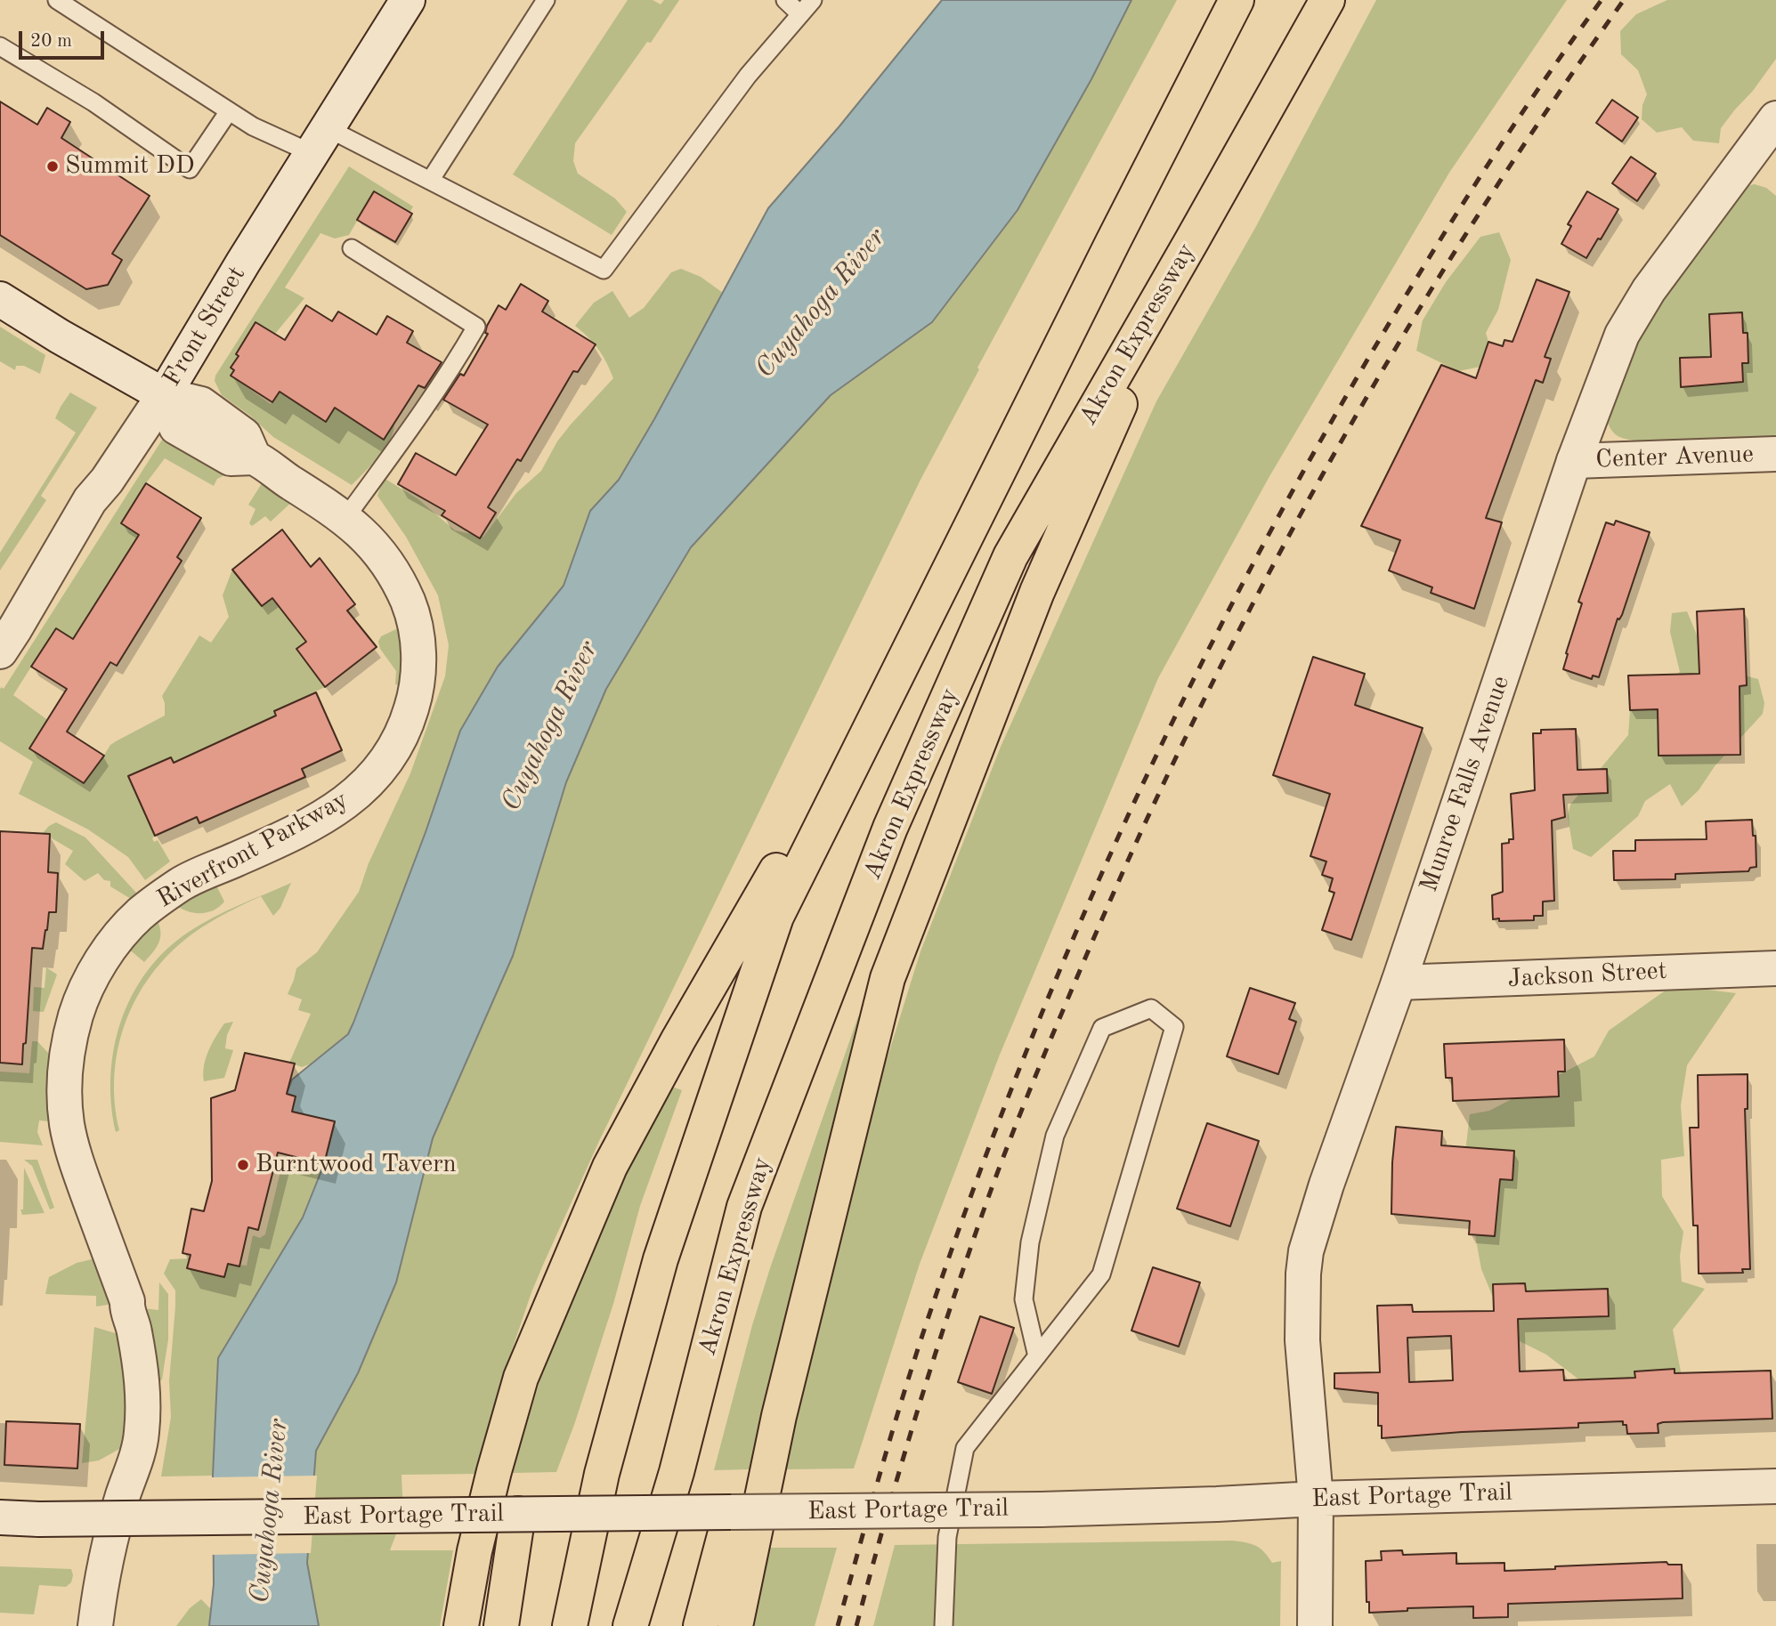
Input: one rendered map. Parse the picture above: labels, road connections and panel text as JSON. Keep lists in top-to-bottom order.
{
  "streets": {
    "highway": ["Akron Expressway"],
    "street": [
      "Front Street",
      "Center Avenue",
      "Munroe Falls Avenue",
      "Riverfront Parkway",
      "Jackson Street",
      "East Portage Trail"
    ]
  },
  "crossings": [
    ["Front Street", "Riverfront Parkway"],
    ["Center Avenue", "Munroe Falls Avenue"],
    ["Munroe Falls Avenue", "Jackson Street"],
    ["Munroe Falls Avenue", "East Portage Trail"]
  ],
  "water": ["Cuyahoga River"],
  "places": ["Summit DD", "Burntwood Tavern"],
  "scale_bar": "20 m"
}
